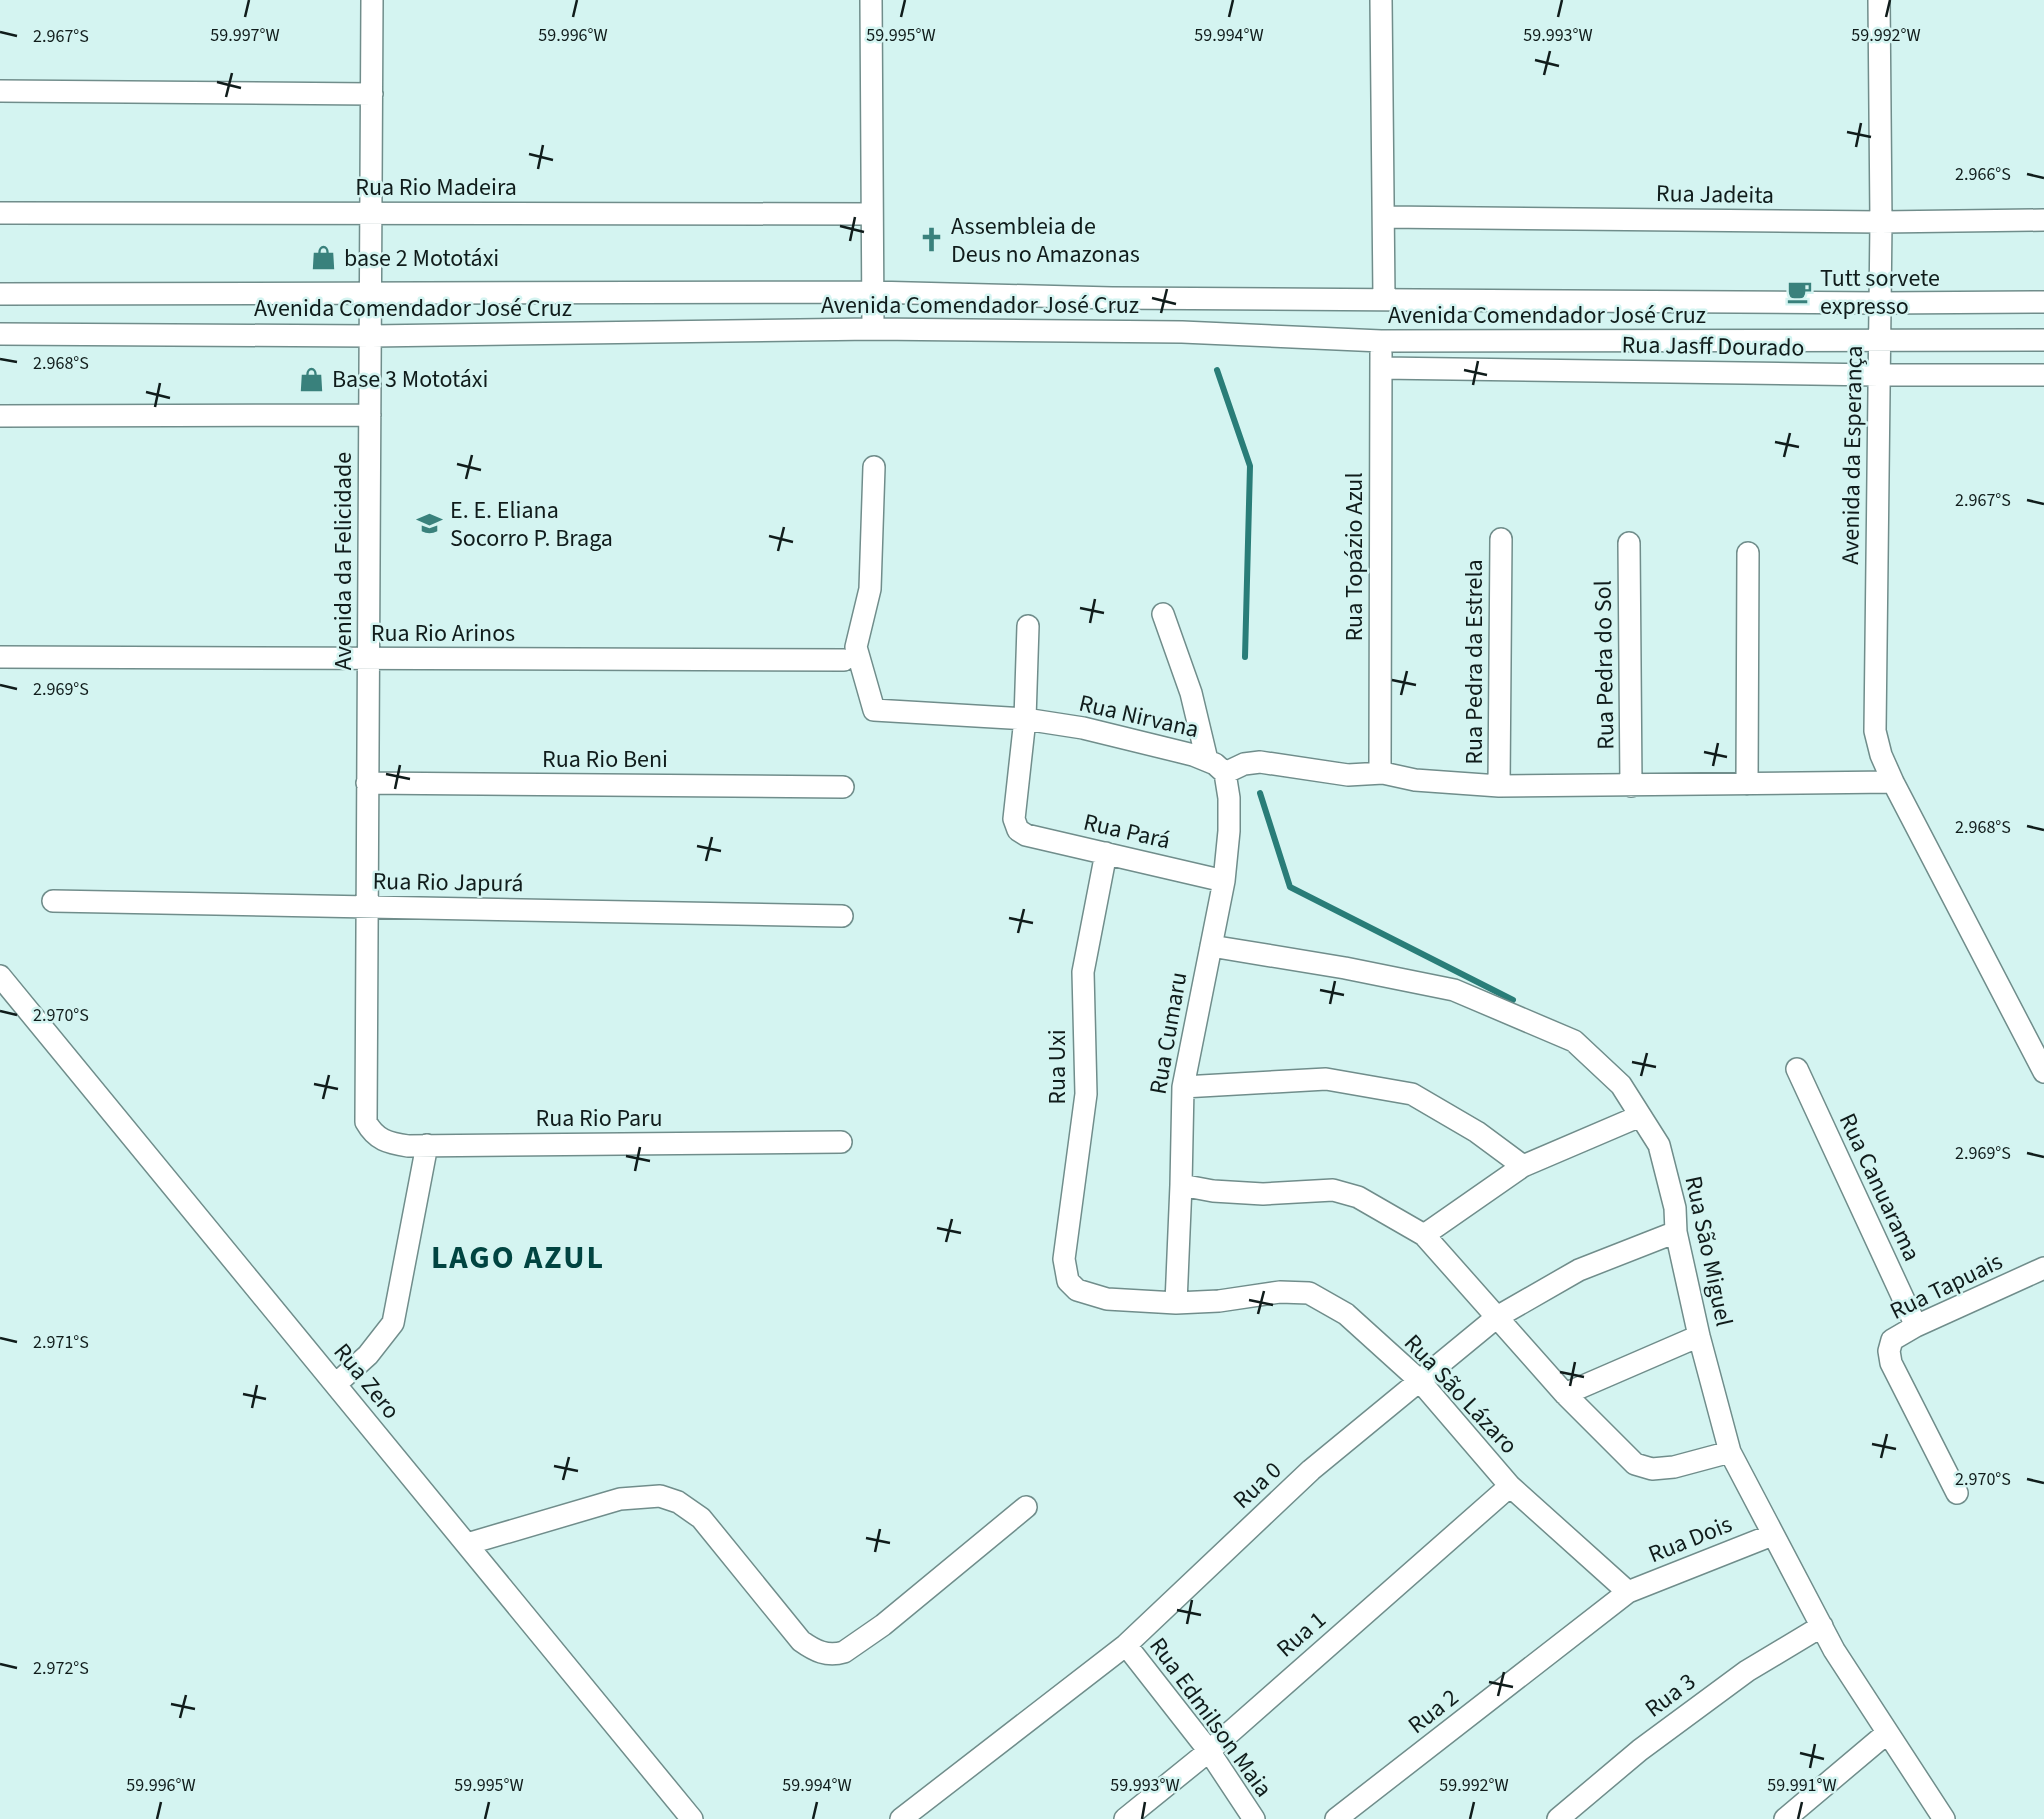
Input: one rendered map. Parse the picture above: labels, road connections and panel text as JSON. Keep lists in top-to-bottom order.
{
  "streets": {
    "street": [
      "Rua Rio Madeira",
      "Rua Jadeita",
      "Avenida Comendador José Cruz",
      "Rua Jasff Dourado",
      "Avenida da Esperança",
      "Rua Topázio Azul",
      "Avenida da Felicidade",
      "Rua Rio Arinos",
      "Rua Pedra da Estrela",
      "Rua Pedra do Sol",
      "Rua Nirvana",
      "Rua Rio Beni",
      "Rua Pará",
      "Rua Rio Japurá",
      "Rua Cumaru",
      "Rua Uxi",
      "Rua Rio Paru",
      "Rua Canuarama",
      "Rua São Miguel",
      "Rua Tapuais",
      "Rua Zero",
      "Rua São Lázaro",
      "Rua 0",
      "Rua Dois",
      "Rua 1",
      "Rua 3",
      "Rua 2",
      "Rua Edmilson Maia"
    ]
  },
  "crossings": [
    ["Rua Rio Madeira", "Avenida da Felicidade"],
    ["Rua Jadeita", "Avenida da Esperança"],
    ["Avenida Comendador José Cruz", "Avenida da Esperança"],
    ["Avenida Comendador José Cruz", "Rua Topázio Azul"],
    ["Avenida Comendador José Cruz", "Avenida da Felicidade"],
    ["Rua Jasff Dourado", "Avenida da Esperança"],
    ["Rua Jasff Dourado", "Rua Topázio Azul"],
    ["Avenida da Felicidade", "Rua Rio Arinos"],
    ["Avenida da Felicidade", "Rua Rio Beni"],
    ["Avenida da Felicidade", "Rua Rio Japurá"],
    ["Avenida da Felicidade", "Rua Rio Paru"],
    ["Rua Nirvana", "Rua Pará"],
    ["Rua Nirvana", "Rua Cumaru"],
    ["Rua Pará", "Rua Cumaru"],
    ["Rua Pará", "Rua Uxi"],
    ["Rua Cumaru", "Rua São Miguel"],
    ["Rua Cumaru", "Rua São Lázaro"],
    ["Rua Uxi", "Rua São Lázaro"],
    ["Rua Canuarama", "Rua Tapuais"],
    ["Rua São Miguel", "Rua 0"],
    ["Rua São Miguel", "Rua Dois"],
    ["Rua São Miguel", "Rua 3"],
    ["Rua São Lázaro", "Rua 0"],
    ["Rua São Lázaro", "Rua Dois"],
    ["Rua São Lázaro", "Rua 1"],
    ["Rua São Lázaro", "Rua 2"],
    ["Rua 0", "Rua Edmilson Maia"],
    ["Rua Dois", "Rua 2"],
    ["Rua 1", "Rua Edmilson Maia"]
  ],
  "districts": ["LAGO AZUL"],
  "places": {
    "church": ["Assembleia de Deus no Amazonas"],
    "shop": ["base 2 Mototáxi", "Base 3 Mototáxi"],
    "cafe": ["Tutt sorvete expresso"],
    "school or university": ["E. E. Eliana Socorro P. Braga"]
  },
  "coordinates": [
    "59.996°W",
    "59.995°W",
    "59.994°W",
    "59.993°W",
    "59.997°W",
    "59.992°W",
    "2.967°S",
    "2.966°S",
    "2.968°S",
    "2.969°S",
    "2.970°S",
    "2.971°S",
    "2.972°S",
    "59.991°W"
  ]
}
